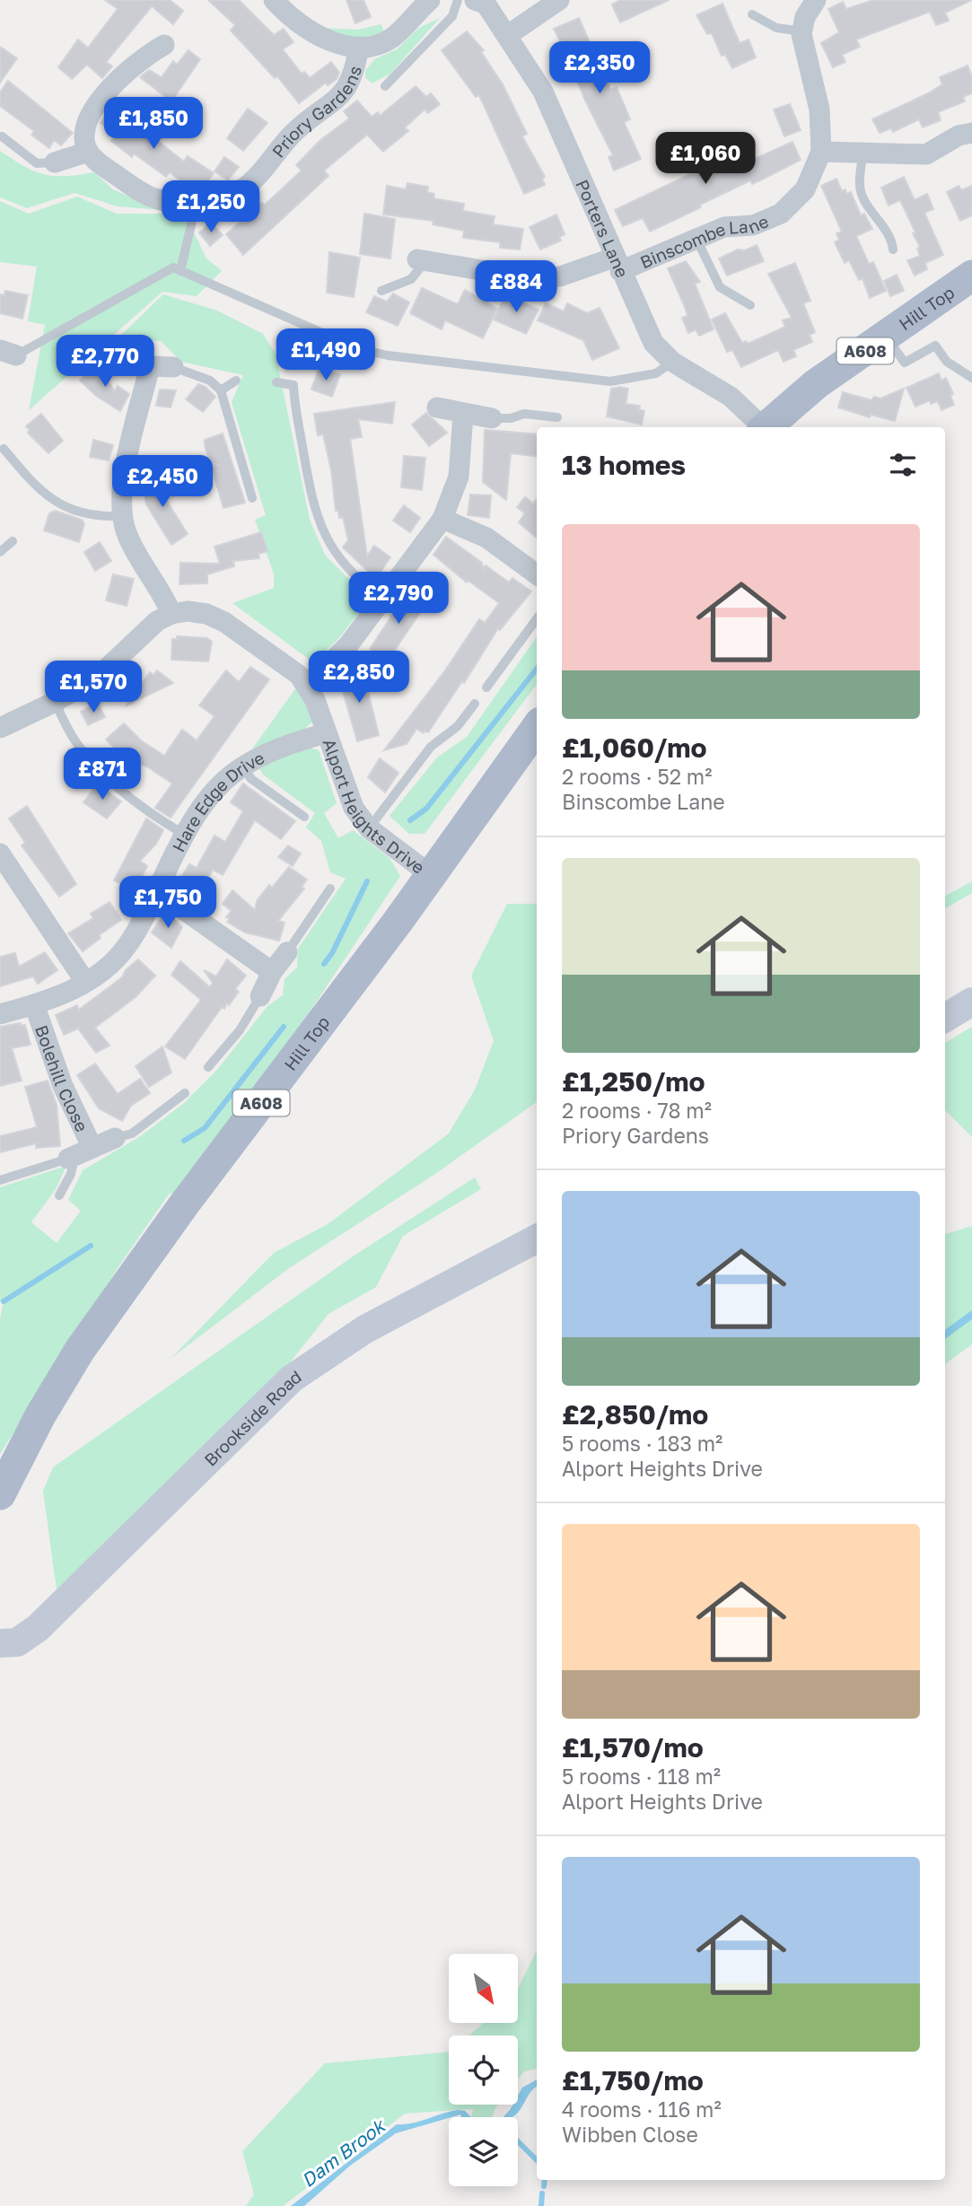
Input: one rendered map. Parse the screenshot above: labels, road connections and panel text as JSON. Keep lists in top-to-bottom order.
{
  "streets": {
    "main road": ["Hill Top", "A608"],
    "street": [
      "Priory Gardens",
      "Porters Lane",
      "Binscombe Lane",
      "Alport Heights Drive",
      "Hare Edge Drive",
      "Bolehill Close",
      "Brookside Road"
    ]
  },
  "crossings": [
    ["Porters Lane", "Binscombe Lane"],
    ["Hill Top", "Alport Heights Drive"],
    ["Alport Heights Drive", "Hare Edge Drive"],
    ["Hare Edge Drive", "Bolehill Close"]
  ],
  "water": ["Dam Brook"],
  "north": "bottom right",
  "page": {
    "price": [
      "£2,350",
      "£1,850",
      "£1,060",
      "£1,250",
      "£884",
      "£1,490",
      "£2,770",
      "£2,450",
      "£2,790",
      "£2,850",
      "£1,570",
      "£871",
      "£1,750"
    ],
    "heading": "13 homes",
    "list": [
      {
        "name": "£1,060/mo",
        "note": "2 rooms · 52 m² · Binscombe Lane"
      },
      {
        "name": "£1,250/mo",
        "note": "2 rooms · 78 m² · Priory Gardens"
      },
      {
        "name": "£2,850/mo",
        "note": "5 rooms · 183 m² · Alport Heights Drive"
      },
      {
        "name": "£1,570/mo",
        "note": "5 rooms · 118 m² · Alport Heights Drive"
      },
      {
        "name": "£1,750/mo",
        "note": "4 rooms · 116 m² · Wibben Close"
      }
    ]
  }
}
